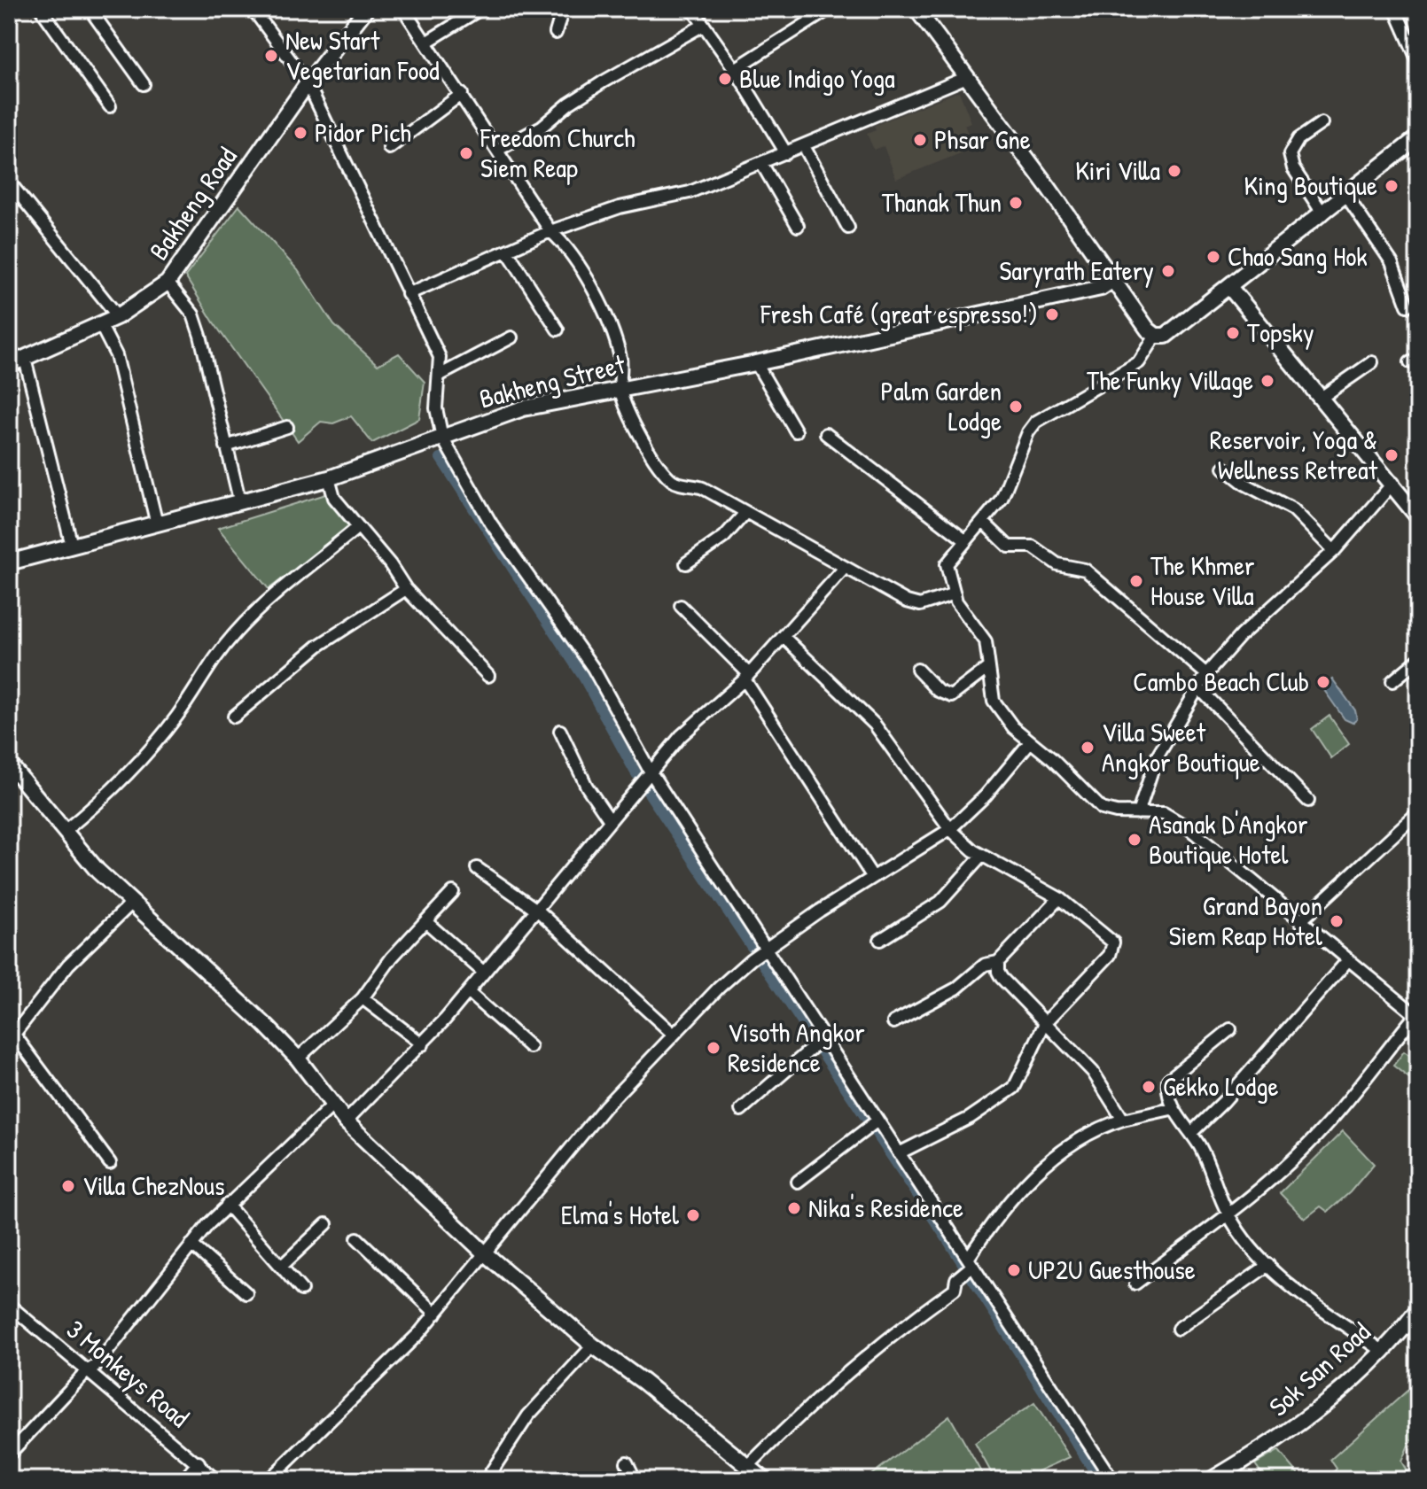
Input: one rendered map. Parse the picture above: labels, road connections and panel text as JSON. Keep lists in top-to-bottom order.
{
  "streets": {
    "street": [
      "Bakheng Road",
      "Bakheng Street",
      "Sok San Road",
      "3 Monkeys Road"
    ]
  },
  "places": [
    "New Start Vegetarian Food",
    "Blue Indigo Yoga",
    "Pidor Pich",
    "Phsar Gne",
    "Freedom Church Siem Reap",
    "Kiri Villa",
    "King Boutique",
    "Thanak Thun",
    "Chao Sang Hok",
    "Saryrath Eatery",
    "Fresh Café (great espresso!)",
    "Topsky",
    "The Funky Village",
    "Palm Garden Lodge",
    "Reservoir, Yoga & Wellness Retreat",
    "The Khmer House Villa",
    "Cambo Beach Club",
    "Villa Sweet Angkor Boutique",
    "Asanak D'Angkor Boutique Hotel",
    "Grand Bayon Siem Reap Hotel",
    "Visoth Angkor Residence",
    "Gekko Lodge",
    "Villa ChezNous",
    "Nika's Residence",
    "Elma's Hotel",
    "UP2U Guesthouse"
  ]
}
